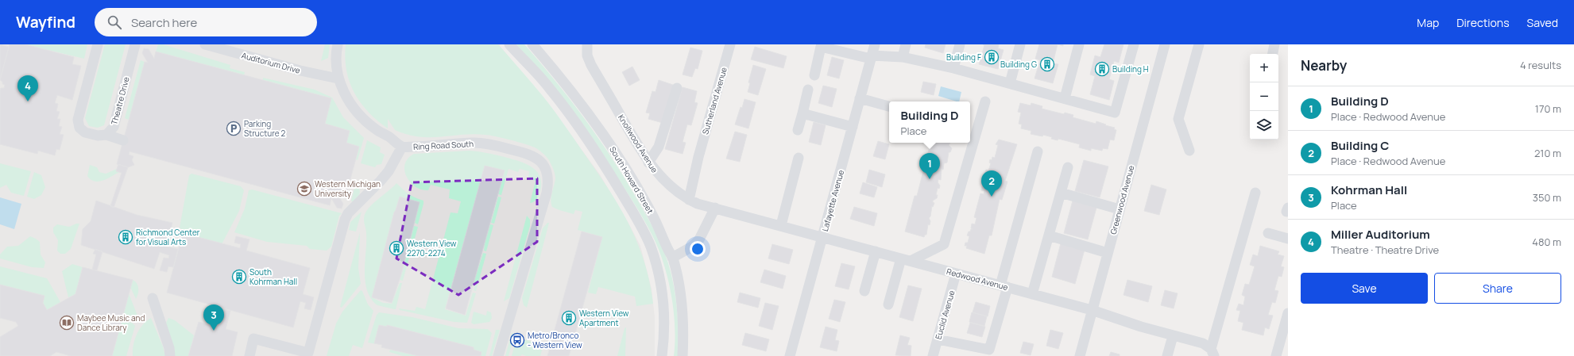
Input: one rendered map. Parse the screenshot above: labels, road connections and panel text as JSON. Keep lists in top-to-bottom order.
{
  "streets": {
    "street": [
      "Auditorium Drive",
      "Theatre Drive",
      "Sutherland Avenue",
      "Knollwood Avenue",
      "Ring Road South",
      "South Howard Street",
      "Greenwood Avenue",
      "Lafayette Avenue",
      "Redwood Avenue",
      "Euclid Avenue"
    ]
  },
  "crossings": [
    ["Auditorium Drive", "Ring Road South"],
    ["Sutherland Avenue", "Knollwood Avenue"],
    ["Knollwood Avenue", "Redwood Avenue"],
    ["Greenwood Avenue", "Redwood Avenue"],
    ["Lafayette Avenue", "Redwood Avenue"],
    ["Redwood Avenue", "Euclid Avenue"]
  ],
  "places": {
    "building": [
      "Building F",
      "Building G",
      "Building H",
      "Richmond Center for Visual Arts",
      "Western View 2270-2274",
      "South Kohrman Hall",
      "Western View Apartment"
    ],
    "parking": ["Parking Structure 2"],
    "school or university": ["Western Michigan University"],
    "library": ["Maybee Music and Dance Library"],
    "bus stop": ["Metro/Bronco - Western View"]
  },
  "page": {
    "header": "Wayfind",
    "search": "Search here",
    "nav": ["Map", "Directions", "Saved"],
    "heading": ["Nearby", "4 results"],
    "map_buttons": ["+", "−"],
    "pins": [
      "4",
      "1",
      "2",
      "3"
    ],
    "list": [
      {
        "mark": "1",
        "name": "Building D",
        "note": "Place · Redwood Avenue",
        "value": "170 m"
      },
      {
        "mark": "2",
        "name": "Building C",
        "note": "Place · Redwood Avenue",
        "value": "210 m"
      },
      {
        "mark": "3",
        "name": "Kohrman Hall",
        "note": "Place",
        "value": "350 m"
      },
      {
        "mark": "4",
        "name": "Miller Auditorium",
        "note": "Theatre · Theatre Drive",
        "value": "480 m"
      }
    ],
    "popup": ["Building D", "Place"],
    "buttons": ["Save", "Share"]
  }
}
